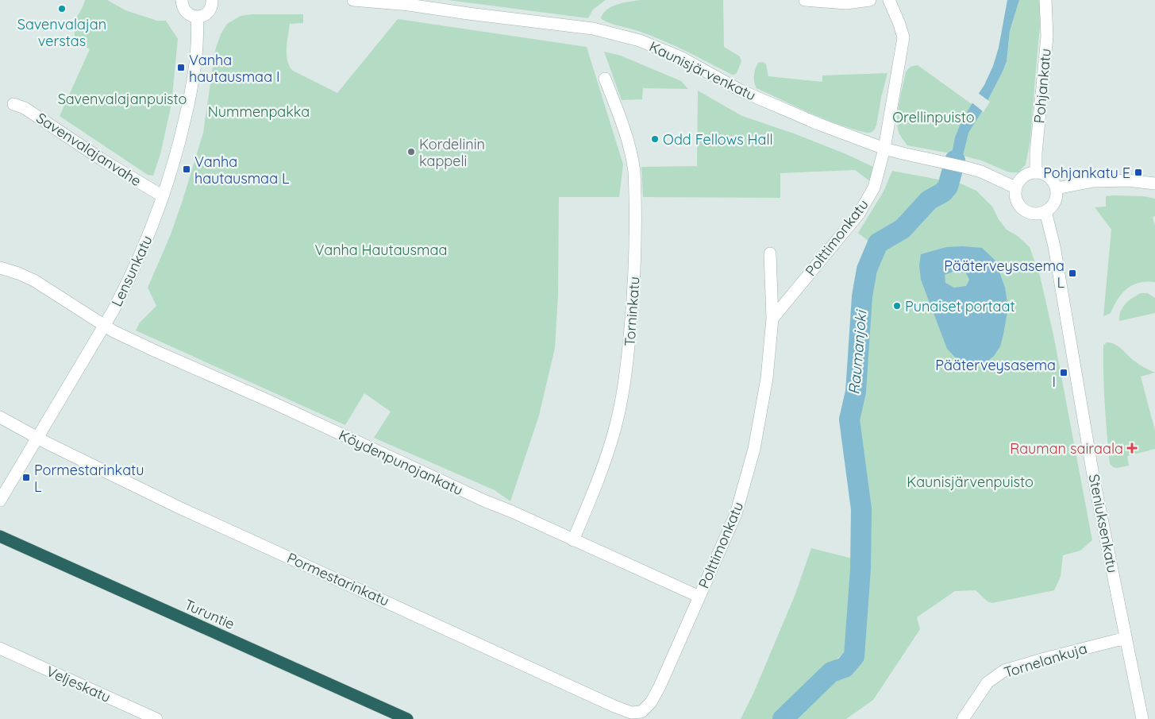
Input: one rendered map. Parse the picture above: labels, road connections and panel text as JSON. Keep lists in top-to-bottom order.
{
  "streets": {
    "highway": ["Turuntie"],
    "street": [
      "Kaunisjärvenkatu",
      "Pohjankatu",
      "Savenvalajanvahe",
      "Polttimonkatu",
      "Lensunkatu",
      "Torninkatu",
      "Köydenpunojankatu",
      "Steniuksenkatu",
      "Pormestarinkatu",
      "Tornelankuja",
      "Veljeskatu"
    ]
  },
  "crossings": [
    ["Kaunisjärvenkatu", "Pohjankatu"],
    ["Kaunisjärvenkatu", "Polttimonkatu"],
    ["Kaunisjärvenkatu", "Steniuksenkatu"],
    ["Pohjankatu", "Steniuksenkatu"],
    ["Savenvalajanvahe", "Lensunkatu"],
    ["Polttimonkatu", "Köydenpunojankatu"],
    ["Polttimonkatu", "Pormestarinkatu"],
    ["Lensunkatu", "Köydenpunojankatu"],
    ["Lensunkatu", "Pormestarinkatu"],
    ["Torninkatu", "Köydenpunojankatu"],
    ["Steniuksenkatu", "Tornelankuja"]
  ],
  "water": ["Raumanjoki"],
  "parks": [
    "Savenvalajanpuisto",
    "Nummenpakka",
    "Orellinpuisto",
    "Vanha Hautausmaa",
    "Kaunisjärvenpuisto"
  ],
  "places": {
    "other": [
      "Savenvalajan verstas",
      "Odd Fellows Hall",
      "Kordelinin kappeli",
      "Punaiset portaat"
    ],
    "transit": [
      "Vanha hautausmaa I",
      "Vanha hautausmaa L",
      "Pohjankatu E",
      "Pääterveysasema L",
      "Pääterveysasema I",
      "Pormestarinkatu L"
    ],
    "health": ["Rauman sairaala"]
  }
}
